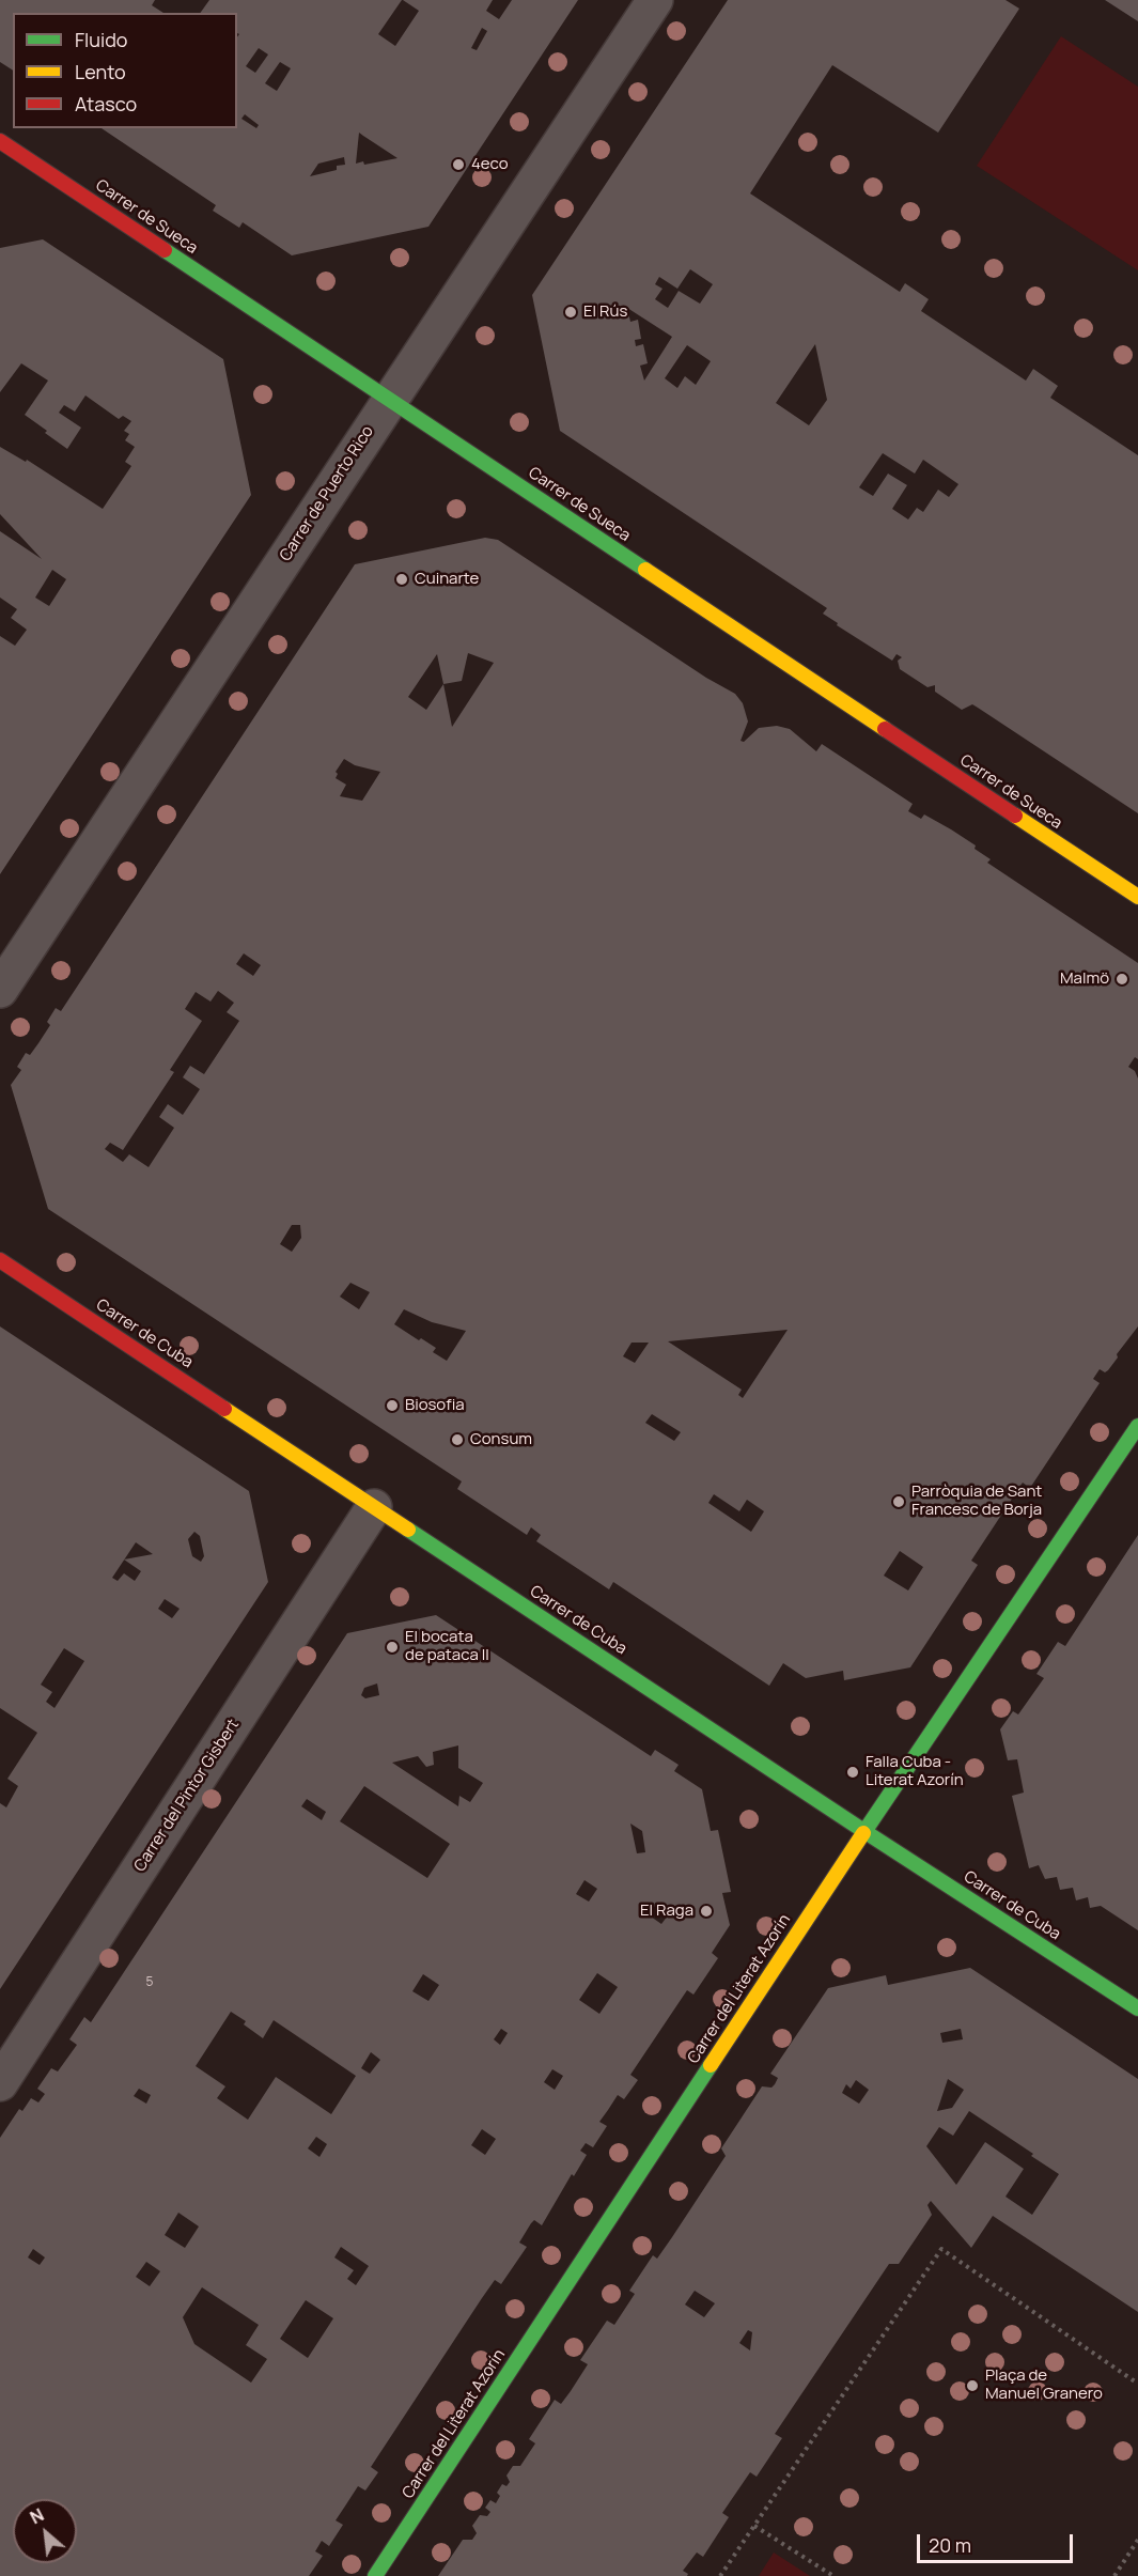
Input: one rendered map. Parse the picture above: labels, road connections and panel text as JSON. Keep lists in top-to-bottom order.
{
  "streets": {
    "street": [
      "Carrer de Sueca",
      "Carrer de Puerto Rico",
      "Carrer de Cuba",
      "Carrer del Pintor Gisbert",
      "Carrer del Literat Azorín"
    ]
  },
  "crossings": [
    ["Carrer de Sueca", "Carrer de Puerto Rico"],
    ["Carrer de Cuba", "Carrer del Pintor Gisbert"],
    ["Carrer de Cuba", "Carrer del Literat Azorín"]
  ],
  "places": [
    "4eco",
    "El Rús",
    "Cuinarte",
    "Malmö",
    "Biosofia",
    "Consum",
    "Parròquia de Sant Francesc de Borja",
    "El bocata de pataca II",
    "Falla Cuba - Literat Azorín",
    "El Raga",
    "Plaça de Manuel Granero"
  ],
  "house_numbers": ["5"],
  "legend": ["Fluido", "Lento", "Atasco"],
  "scale_bar": "20 m",
  "north": "top left"
}
